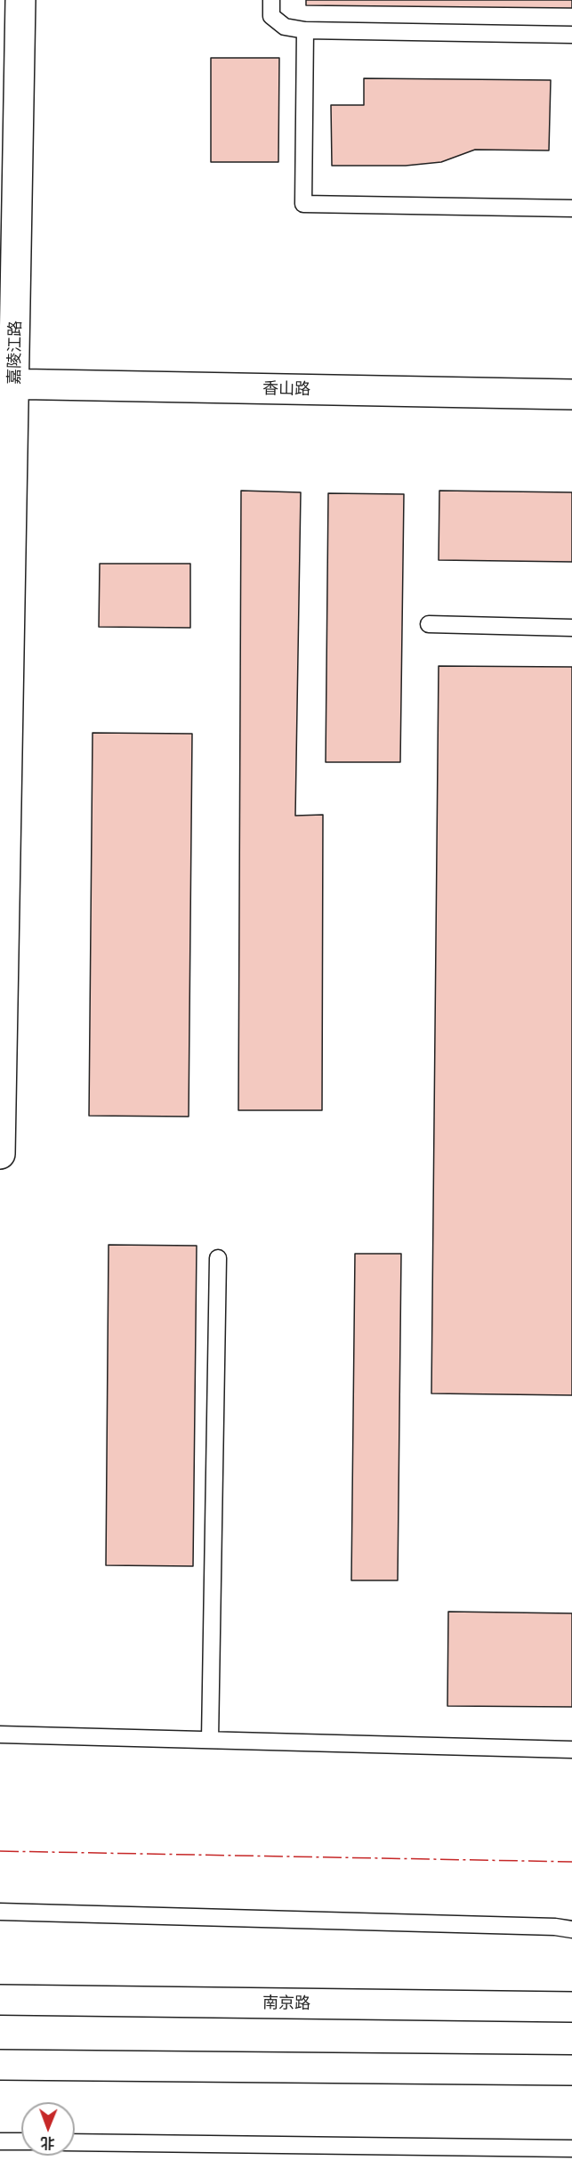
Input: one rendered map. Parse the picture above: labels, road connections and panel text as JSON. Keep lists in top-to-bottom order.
{
  "streets": {
    "street": ["嘉陵江路", "香山路", "南京路"]
  },
  "crossings": [
    ["嘉陵江路", "香山路"]
  ],
  "north": "bottom"
}
